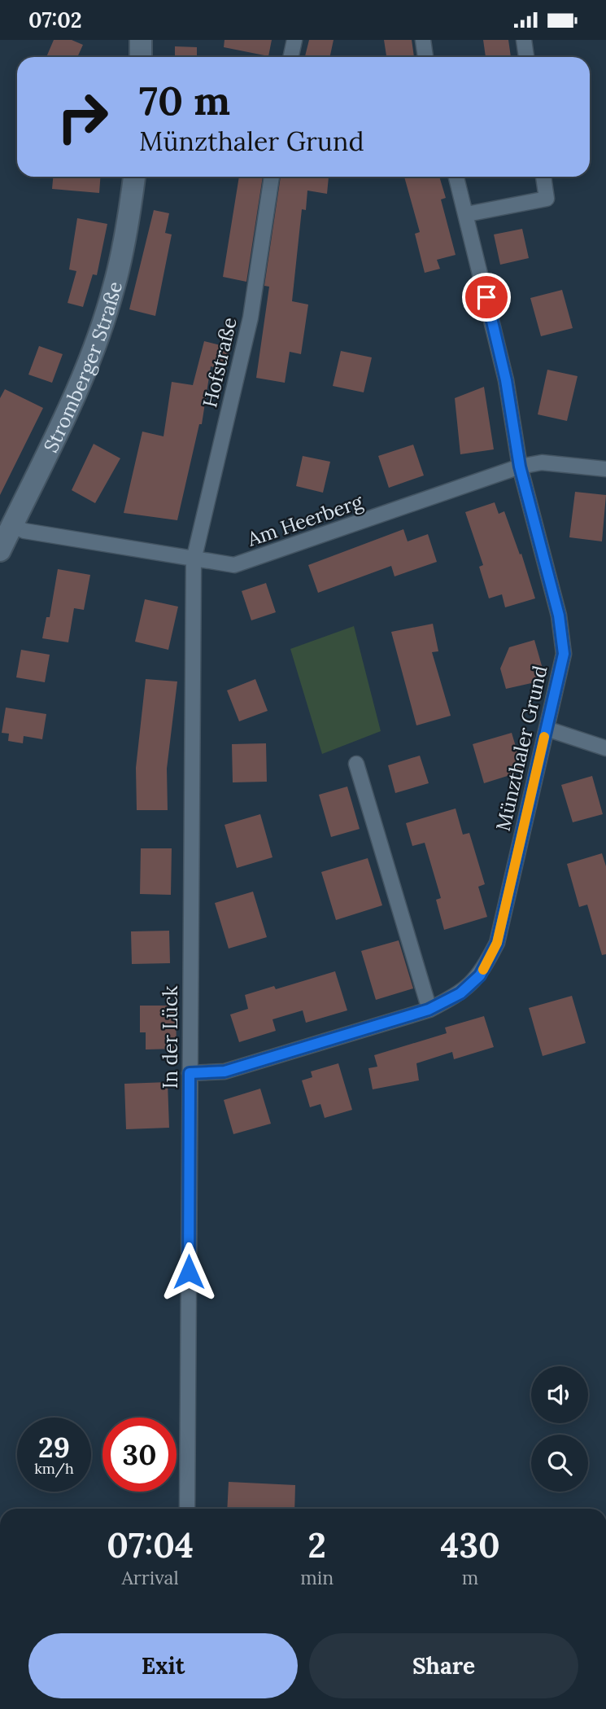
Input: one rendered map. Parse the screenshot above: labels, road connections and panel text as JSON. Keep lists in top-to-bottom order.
{
  "streets": {
    "main road": ["Stromberger Straße"],
    "street": [
      "Hofstraße",
      "Am Heerberg",
      "Münzthaler Grund",
      "In der Lück"
    ]
  },
  "crossings": [
    ["Hofstraße", "Am Heerberg"],
    ["Hofstraße", "In der Lück"],
    ["Stromberger Straße", "Am Heerberg"],
    ["Am Heerberg", "Münzthaler Grund"],
    ["Am Heerberg", "In der Lück"],
    ["Münzthaler Grund", "In der Lück"]
  ],
  "page": {
    "status": "07:02",
    "turn": ["70 m", "Münzthaler Grund"],
    "speed": "29 km/h",
    "limit": "30",
    "eta": [
      "07:04",
      "Arrival",
      "2",
      "min",
      "430",
      "m"
    ],
    "buttons": ["Exit", "Share"]
  }
}
